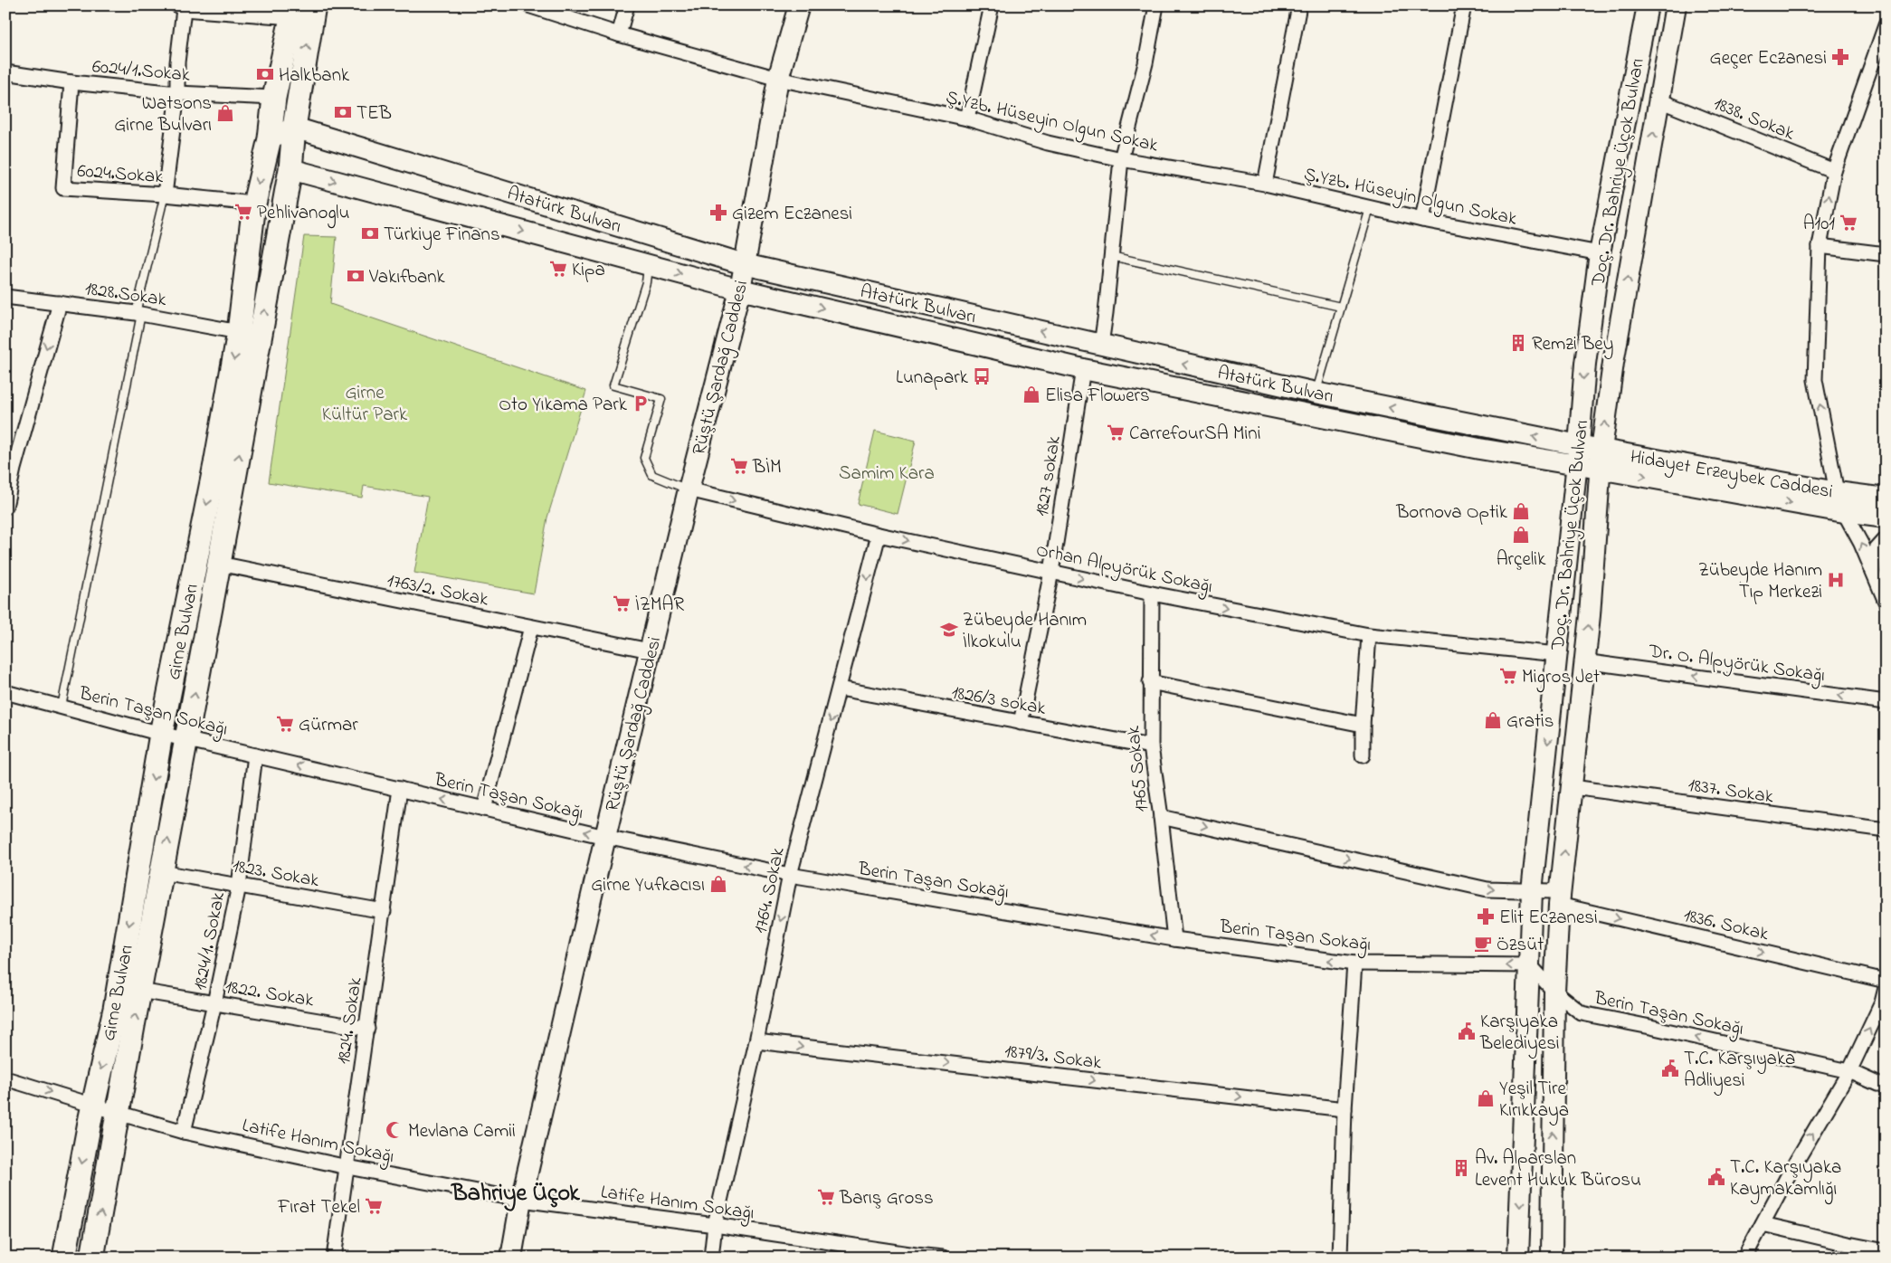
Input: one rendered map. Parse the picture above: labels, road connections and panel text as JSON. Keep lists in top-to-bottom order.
{
  "streets": {
    "main road": [
      "Doç. Dr. Bahriye Üçok Bulvarı",
      "Atatürk Bulvarı",
      "Rüştü Şardağ Caddesi",
      "Hidayet Erzeybek Caddesi",
      "Girne Bulvarı"
    ],
    "street": [
      "6024/1.Sokak",
      "1838. Sokak",
      "Ş.Yzb. Hüseyin Olgun Sokak",
      "6024.Sokak",
      "1828.Sokak",
      "1827 sokak",
      "Orhan Alpyörük Sokağı",
      "1763/2. Sokak",
      "Dr. O. Alpyörük Sokağı",
      "1826/3 sokak",
      "Berin Taşan Sokağı",
      "1765 Sokak",
      "1837. Sokak",
      "1823. Sokak",
      "1764. Sokak",
      "1836. Sokak",
      "1824/1. Sokak",
      "1822. Sokak",
      "1824. Sokak",
      "1879/3. Sokak",
      "Latife Hanım Sokağı"
    ]
  },
  "crossings": [
    ["6024/1.Sokak", "6024.Sokak"],
    ["6024/1.Sokak", "Girne Bulvarı"],
    ["1838. Sokak", "Doç. Dr. Bahriye Üçok Bulvarı"],
    ["Ş.Yzb. Hüseyin Olgun Sokak", "Doç. Dr. Bahriye Üçok Bulvarı"],
    ["Ş.Yzb. Hüseyin Olgun Sokak", "Rüştü Şardağ Caddesi"],
    ["Doç. Dr. Bahriye Üçok Bulvarı", "Atatürk Bulvarı"],
    ["Doç. Dr. Bahriye Üçok Bulvarı", "Hidayet Erzeybek Caddesi"],
    ["Doç. Dr. Bahriye Üçok Bulvarı", "Orhan Alpyörük Sokağı"],
    ["Doç. Dr. Bahriye Üçok Bulvarı", "Dr. O. Alpyörük Sokağı"],
    ["Doç. Dr. Bahriye Üçok Bulvarı", "Berin Taşan Sokağı"],
    ["Doç. Dr. Bahriye Üçok Bulvarı", "1837. Sokak"],
    ["Doç. Dr. Bahriye Üçok Bulvarı", "1836. Sokak"],
    ["6024.Sokak", "Girne Bulvarı"],
    ["Atatürk Bulvarı", "Rüştü Şardağ Caddesi"],
    ["Atatürk Bulvarı", "Hidayet Erzeybek Caddesi"],
    ["Atatürk Bulvarı", "1827 sokak"],
    ["Atatürk Bulvarı", "Girne Bulvarı"],
    ["1828.Sokak", "Girne Bulvarı"],
    ["Rüştü Şardağ Caddesi", "Orhan Alpyörük Sokağı"],
    ["Rüştü Şardağ Caddesi", "1763/2. Sokak"],
    ["Rüştü Şardağ Caddesi", "Berin Taşan Sokağı"],
    ["Rüştü Şardağ Caddesi", "Latife Hanım Sokağı"],
    ["1827 sokak", "Orhan Alpyörük Sokağı"],
    ["1827 sokak", "1826/3 sokak"],
    ["Orhan Alpyörük Sokağı", "1765 Sokak"],
    ["Orhan Alpyörük Sokağı", "1764. Sokak"],
    ["1763/2. Sokak", "Girne Bulvarı"],
    ["Girne Bulvarı", "Berin Taşan Sokağı"],
    ["Girne Bulvarı", "1823. Sokak"],
    ["Girne Bulvarı", "1822. Sokak"],
    ["Girne Bulvarı", "Latife Hanım Sokağı"],
    ["1826/3 sokak", "1765 Sokak"],
    ["1826/3 sokak", "1764. Sokak"],
    ["Berin Taşan Sokağı", "1765 Sokak"],
    ["Berin Taşan Sokağı", "1764. Sokak"],
    ["Berin Taşan Sokağı", "1824/1. Sokak"],
    ["Berin Taşan Sokağı", "1824. Sokak"],
    ["1823. Sokak", "1824/1. Sokak"],
    ["1823. Sokak", "1824. Sokak"],
    ["1764. Sokak", "1879/3. Sokak"],
    ["1764. Sokak", "Latife Hanım Sokağı"],
    ["1824/1. Sokak", "1822. Sokak"],
    ["1824/1. Sokak", "Latife Hanım Sokağı"],
    ["1822. Sokak", "1824. Sokak"],
    ["1824. Sokak", "Latife Hanım Sokağı"]
  ],
  "one_way": [
    "Orhan Alpyörük Sokağı",
    "Dr. O. Alpyörük Sokağı",
    "Berin Taşan Sokağı",
    "1764. Sokak",
    "1836. Sokak",
    "1879/3. Sokak"
  ],
  "districts": ["Bahriye Üçok"],
  "parks": ["Girne Kültür Park", "Samim Kara"],
  "places": {
    "pharmacy": ["Geçer Eczanesi", "Gizem Eczanesi", "Elit Eczanesi"],
    "bank": [
      "Halkbank",
      "TEB",
      "Türkiye Finans",
      "Vakıfbank"
    ],
    "shop": [
      "Watsons Girne Bulvarı",
      "Elisa Flowers",
      "Bornova Optik",
      "Arçelik",
      "Gratis",
      "Girne Yufkacısı",
      "Yeşil Tire Kırıkkaya"
    ],
    "supermarket": [
      "Pehlivanoglu",
      "A101",
      "Kipa",
      "CarrefourSA Mini",
      "BİM",
      "İZMAR",
      "Migros Jet",
      "Gürmar",
      "Barış Gross",
      "Fırat Tekel"
    ],
    "building": ["Remzi Bey", "Av. Alparslan Levent Hukuk Bürosu"],
    "bus stop": ["Lunapark"],
    "parking": ["Oto Yıkama Park"],
    "hospital": ["Zübeyde Hanım Tıp Merkezi"],
    "school or university": ["Zübeyde Hanım İlkokulu"],
    "cafe": ["Özsüt"],
    "public building": ["Karşıyaka Belediyesi", "T.C. Karşıyaka Adliyesi", "T.C. Karşıyaka Kaymakamlığı"],
    "mosque": ["Mevlana Camii"]
  }
}
